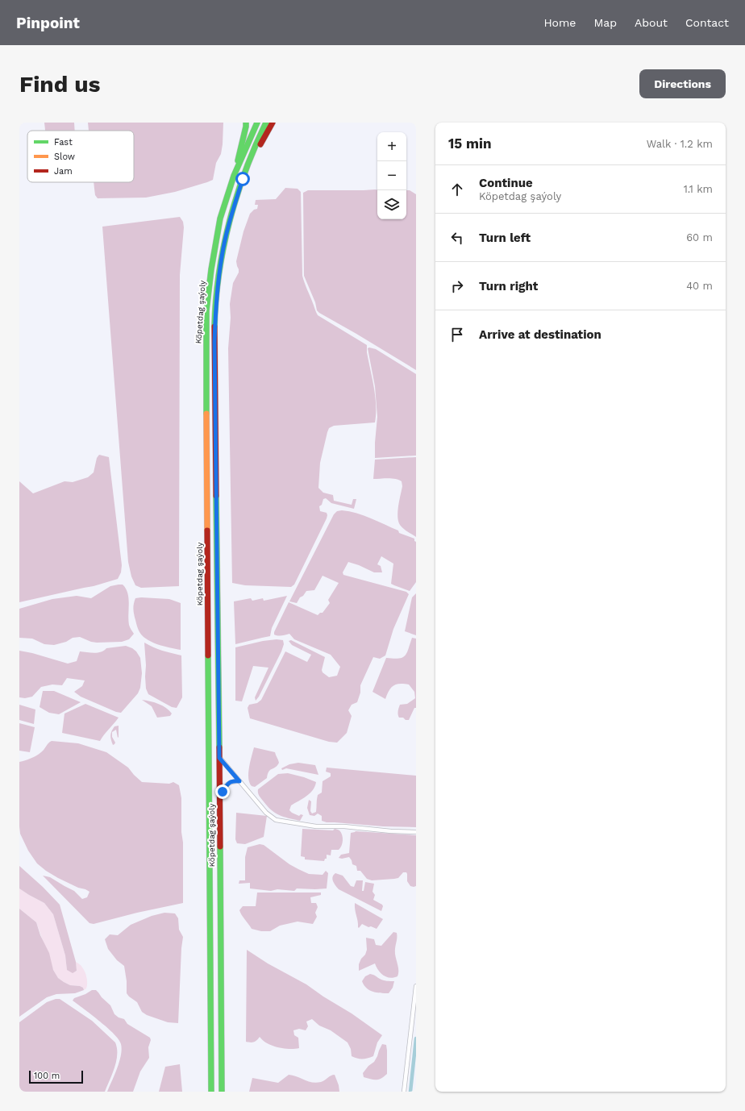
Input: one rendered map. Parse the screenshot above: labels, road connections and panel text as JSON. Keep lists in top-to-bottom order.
{
  "streets": {
    "main road": ["Köpetdag şaýoly"]
  },
  "legend": ["Fast", "Slow", "Jam"],
  "scale_bar": "100 m",
  "page": {
    "header": "Pinpoint",
    "nav": [
      "Home",
      "Map",
      "About",
      "Contact"
    ],
    "buttons": "Directions",
    "title": "Find us",
    "heading": ["15 min", "Walk · 1.2 km"],
    "map_buttons": ["+", "−"],
    "list": [
      ["Continue", "Köpetdag şaýoly", "1.1 km"],
      ["Turn left", "60 m"],
      ["Turn right", "40 m"],
      "Arrive at destination"
    ],
    "scale": "100 m"
  }
}
